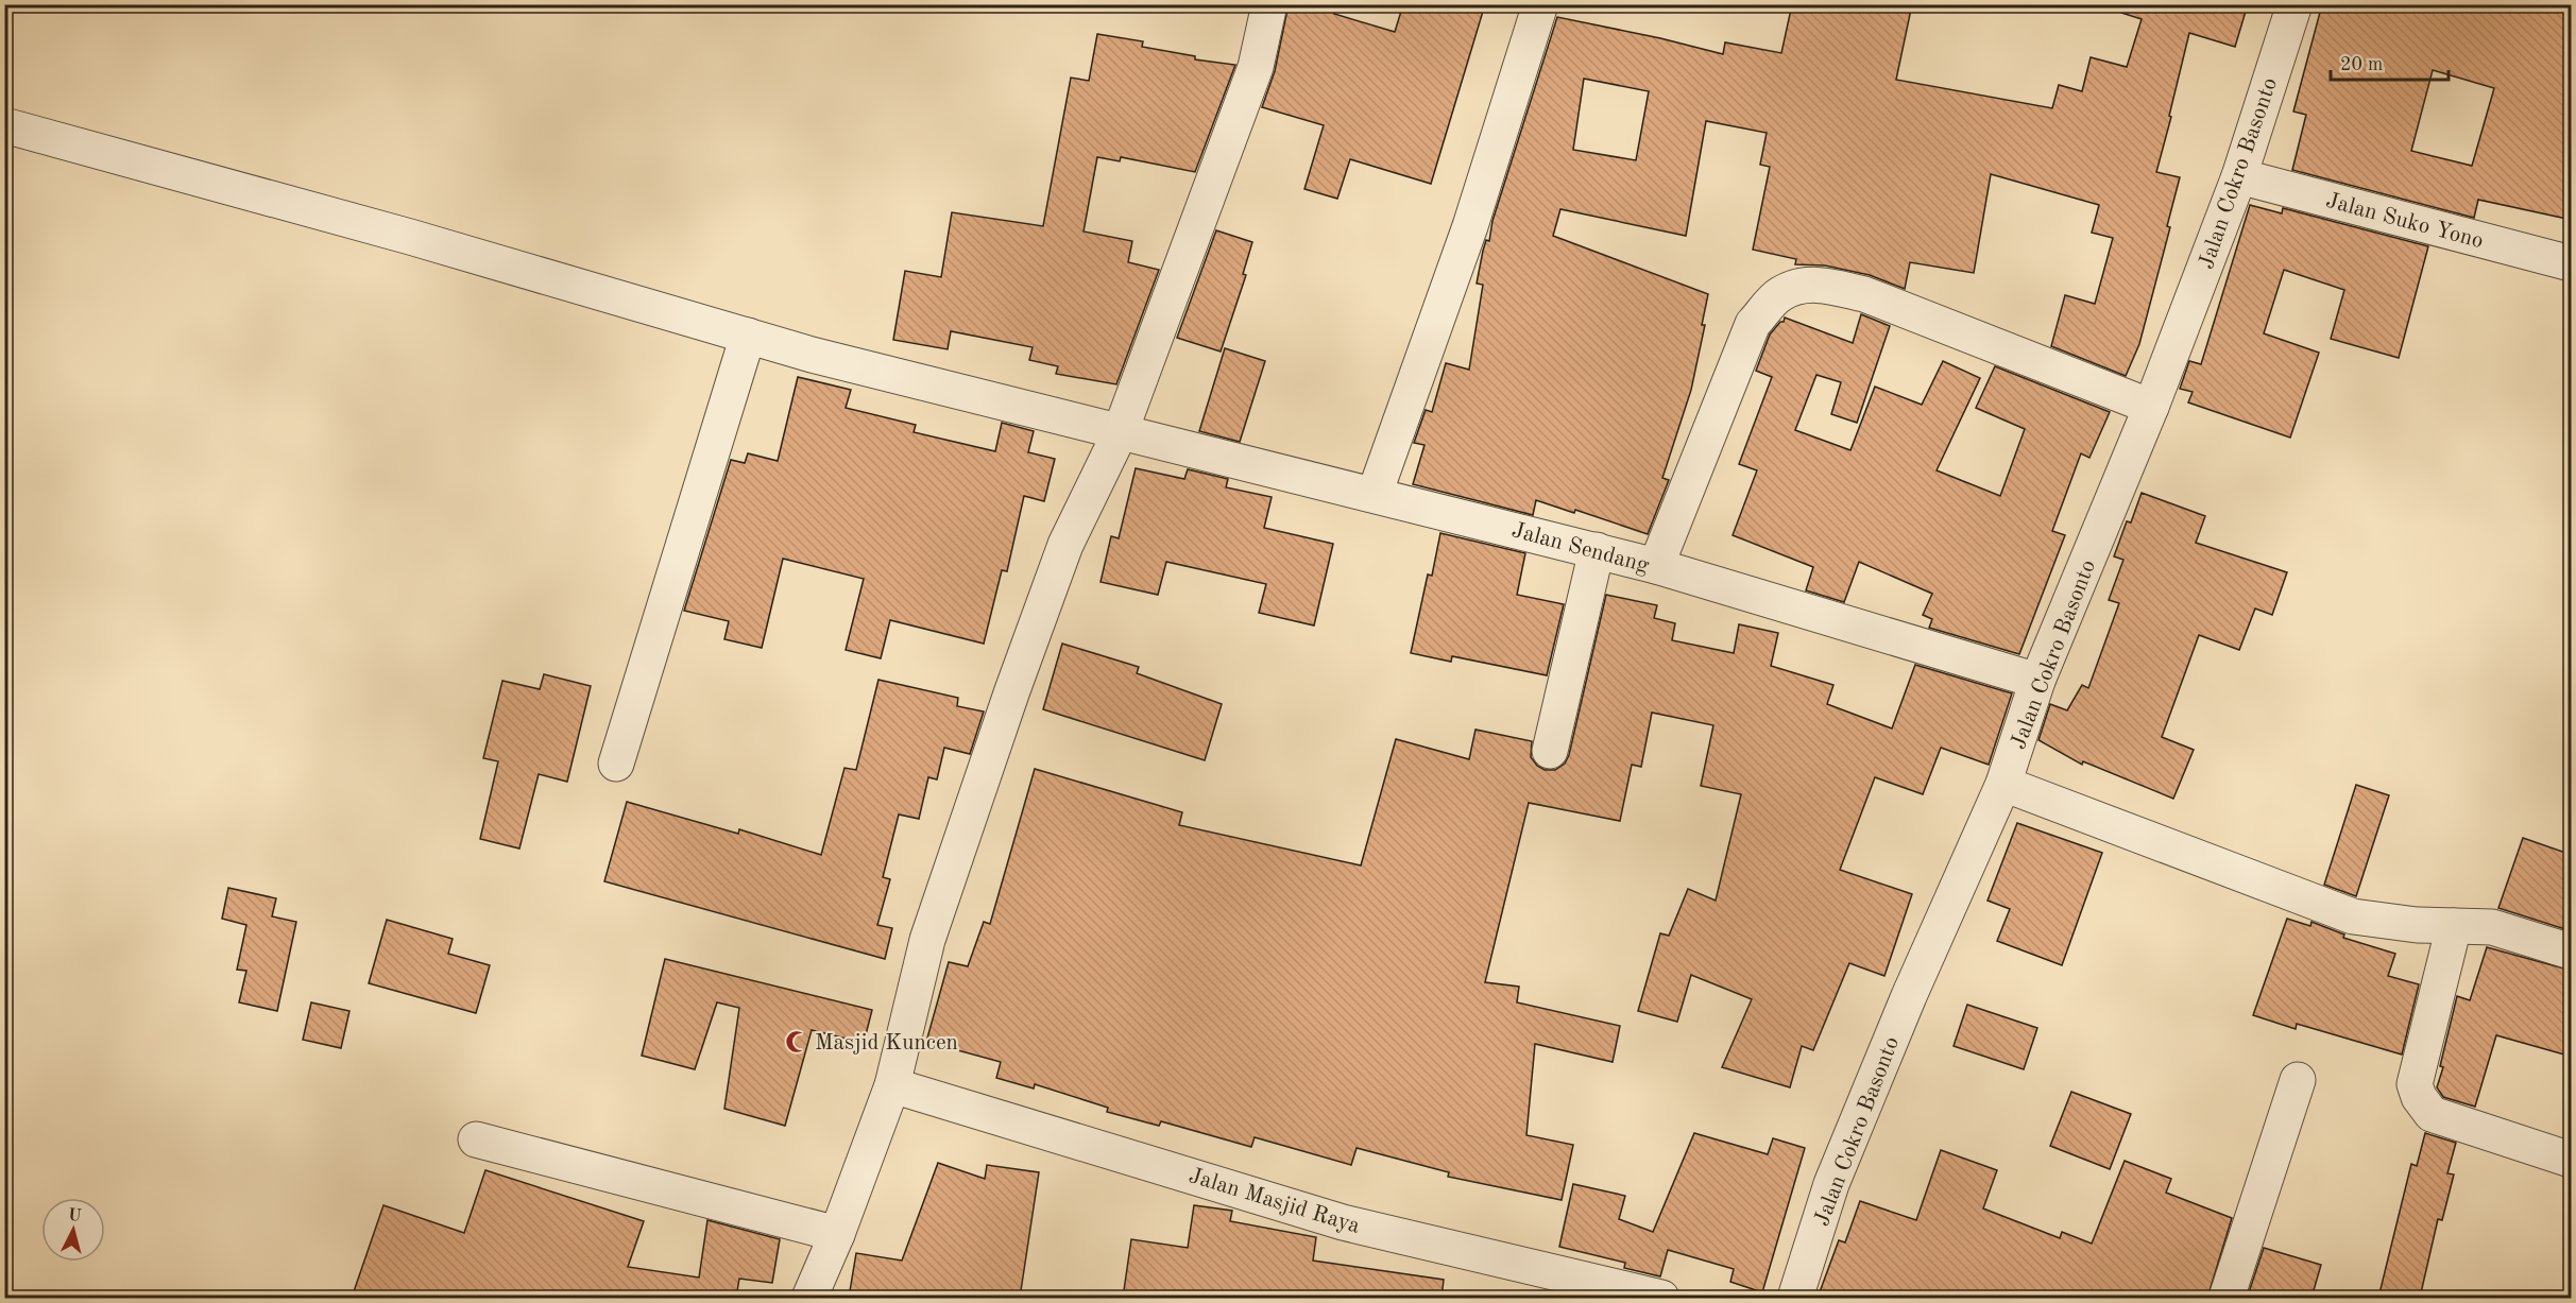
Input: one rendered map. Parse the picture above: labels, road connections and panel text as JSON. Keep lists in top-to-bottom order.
{
  "streets": {
    "street": [
      "Jalan Cokro Basonto",
      "Jalan Suko Yono",
      "Jalan Sendang",
      "Jalan Masjid Raya"
    ]
  },
  "crossings": [
    ["Jalan Cokro Basonto", "Jalan Suko Yono"],
    ["Jalan Cokro Basonto", "Jalan Sendang"]
  ],
  "places": {
    "mosque": ["Masjid Kuncen"]
  },
  "scale_bar": "20 m",
  "north": "top"
}
